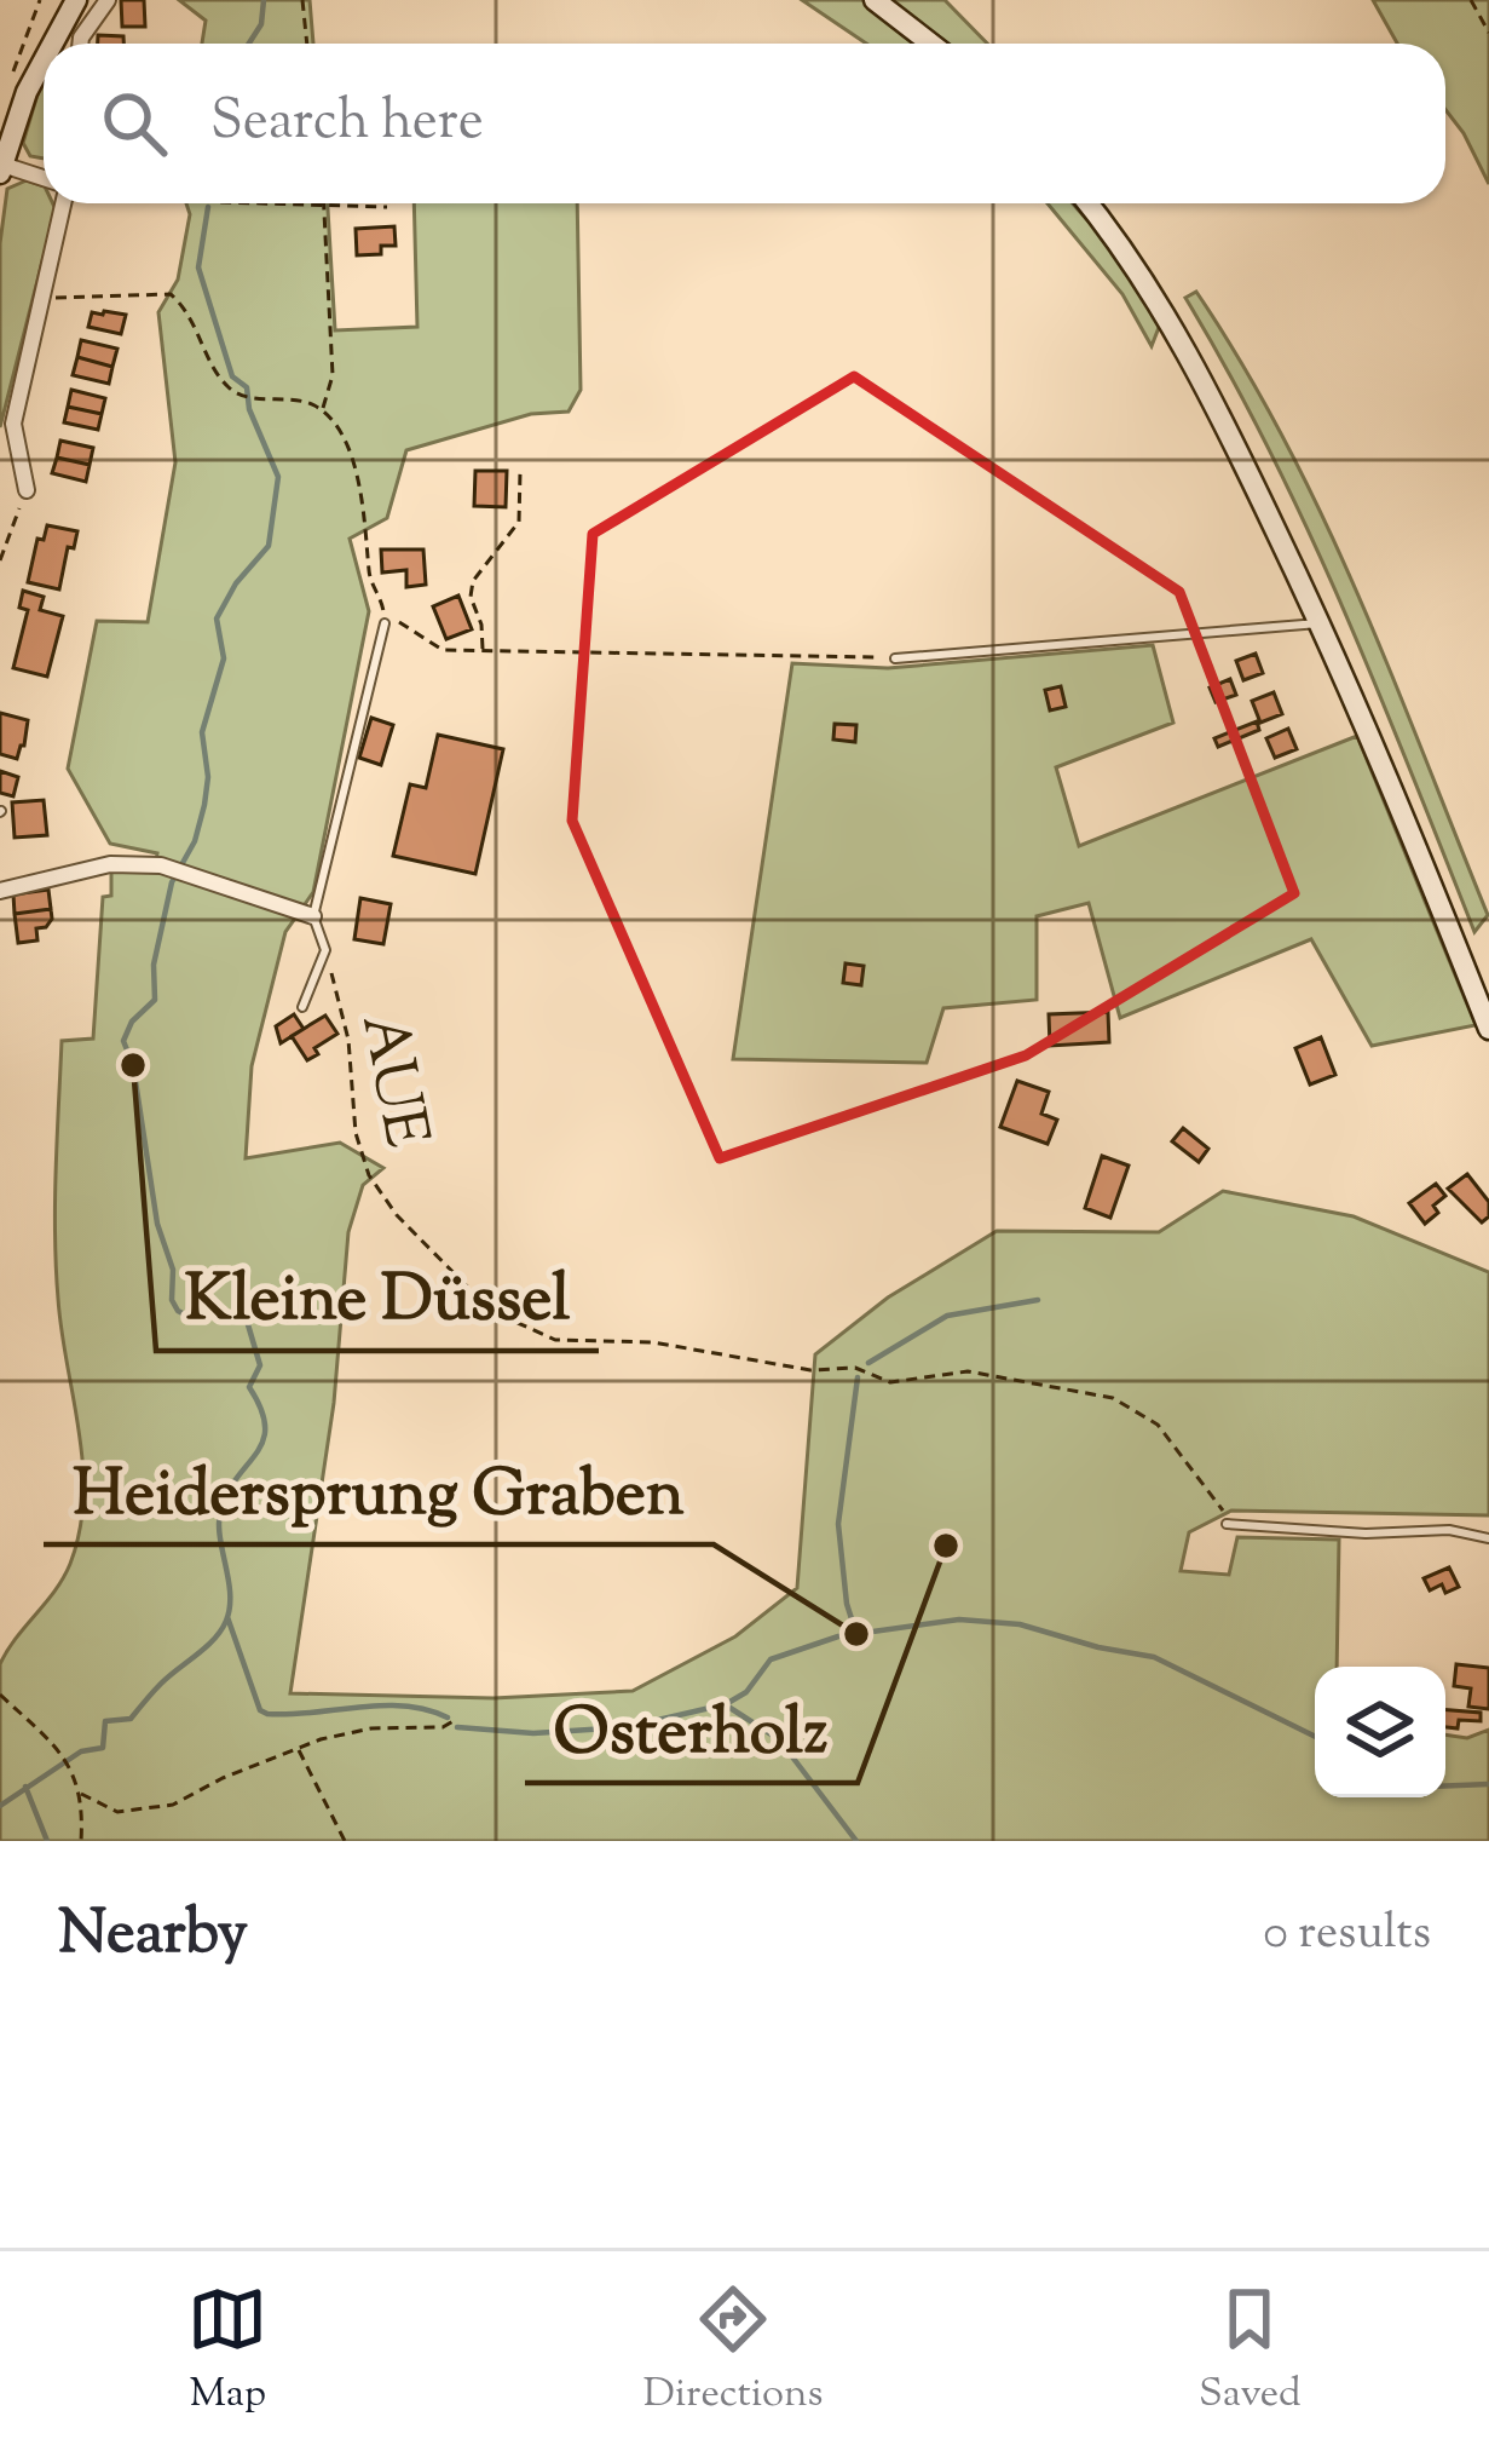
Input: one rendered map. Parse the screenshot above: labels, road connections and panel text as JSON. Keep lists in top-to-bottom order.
{
  "streets": {
    "lane": ["AUE"]
  },
  "places": ["Kleine Düssel", "Osterholz", "Heidersprung Graben"],
  "page": {
    "search": "Search here",
    "heading": ["Nearby", "0 results"],
    "nav": ["Map", "Directions", "Saved"]
  }
}
